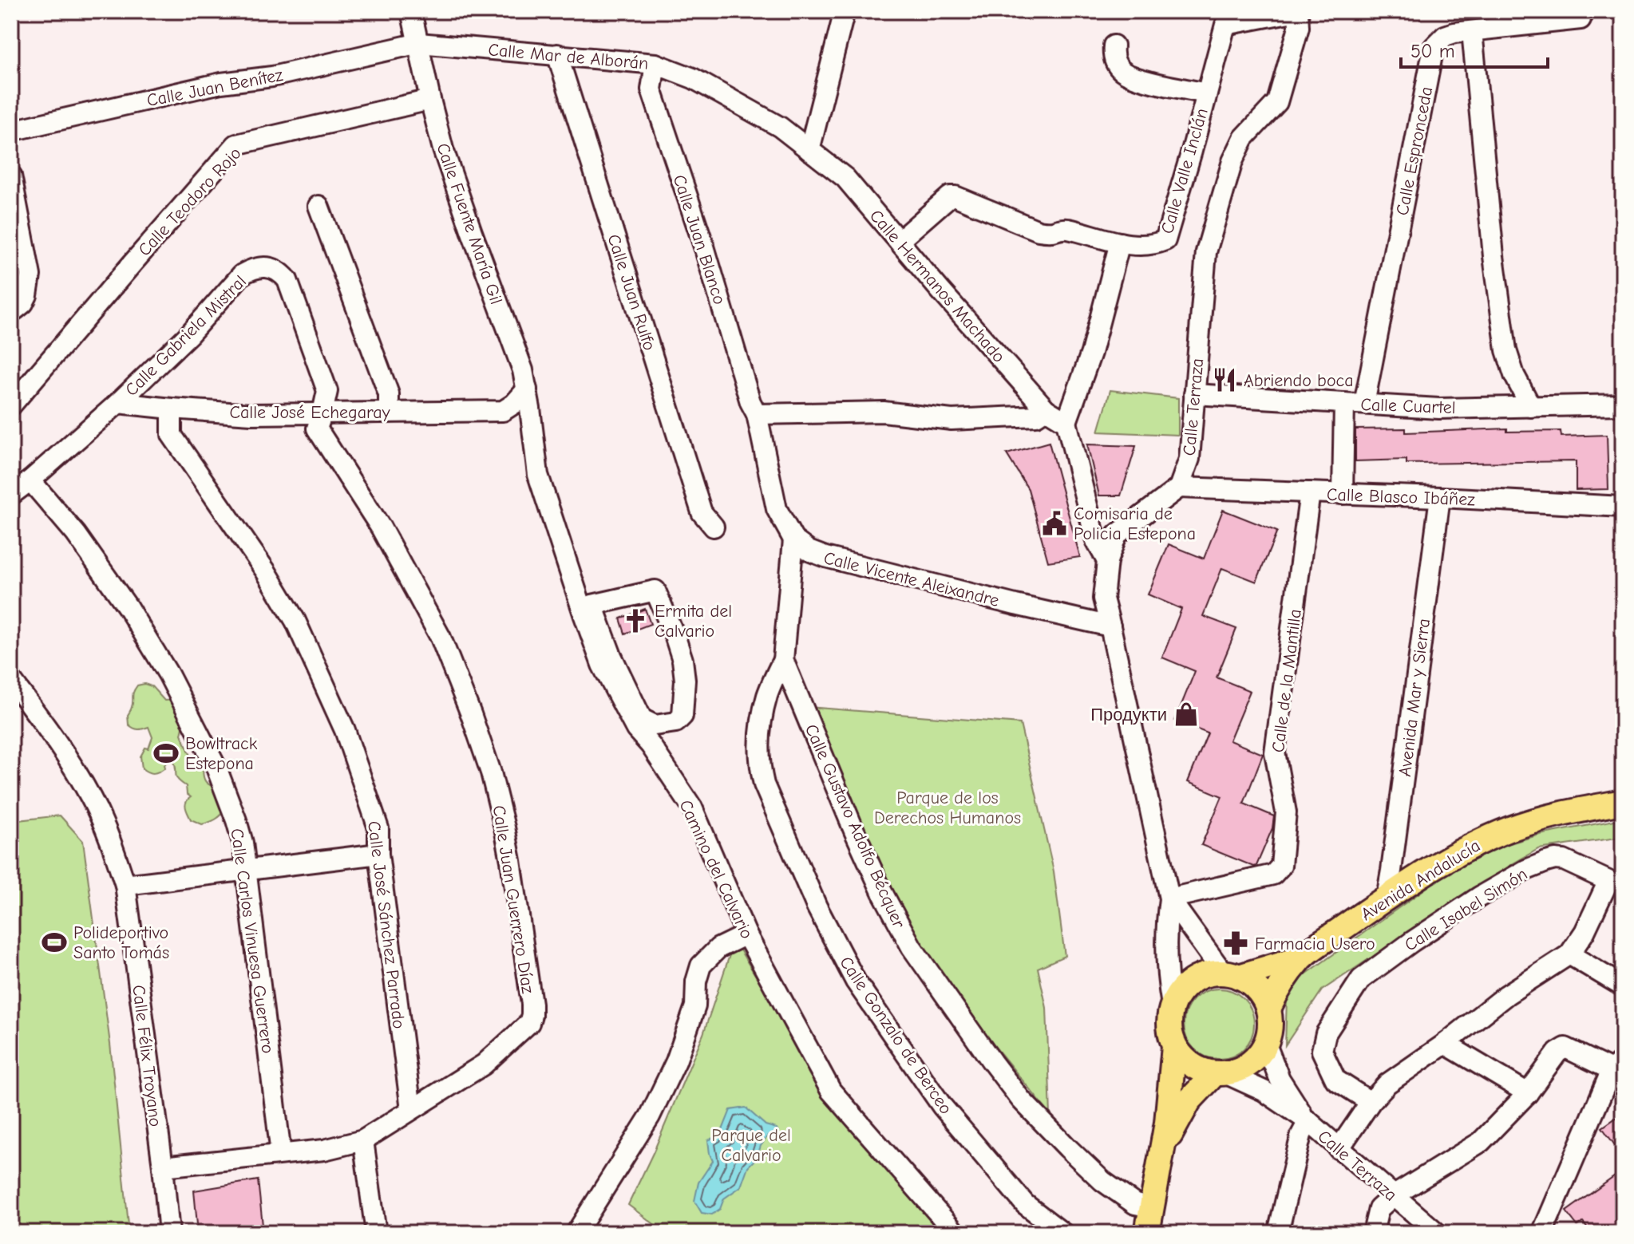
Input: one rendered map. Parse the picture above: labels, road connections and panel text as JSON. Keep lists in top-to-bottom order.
{
  "streets": {
    "main road": ["Avenida Andalucía"],
    "street": [
      "Calle Mar de Alborán",
      "Calle Juan Benítez",
      "Calle Espronceda",
      "Calle Valle Inclán",
      "Calle Teodoro Rojo",
      "Calle Fuente María Gil",
      "Calle Juan Blanco",
      "Calle Hermanos Machado",
      "Calle Juan Rulfo",
      "Calle Gabriela Mistral",
      "Calle Cuartel",
      "Calle Terraza",
      "Calle José Echegaray",
      "Calle Blasco Ibáñez",
      "Calle Vicente Aleixandre",
      "Calle de la Mantilla",
      "Avenida Mar y Sierra",
      "Calle Gustavo Adolfo Bécquer",
      "Camino del Calvario",
      "Calle Juan Guerrero Díaz",
      "Calle Isabel Simón",
      "Calle José Sánchez Parrado",
      "Calle Carlos Vinuesa Guerrero",
      "Calle Gonzalo de Berceo",
      "Calle Félix Troyano"
    ]
  },
  "crossings": [
    ["Calle Mar de Alborán", "Calle Juan Benítez"],
    ["Calle Mar de Alborán", "Calle Fuente María Gil"],
    ["Calle Mar de Alborán", "Calle Juan Blanco"],
    ["Calle Mar de Alborán", "Calle Hermanos Machado"],
    ["Calle Mar de Alborán", "Calle Juan Rulfo"],
    ["Calle Juan Benítez", "Calle Fuente María Gil"],
    ["Calle Espronceda", "Calle Cuartel"],
    ["Calle Valle Inclán", "Calle Terraza"],
    ["Calle Teodoro Rojo", "Calle Fuente María Gil"],
    ["Calle Fuente María Gil", "Camino del Calvario"],
    ["Calle Gabriela Mistral", "Calle José Echegaray"],
    ["Calle Gabriela Mistral", "Calle Juan Guerrero Díaz"],
    ["Calle Gabriela Mistral", "Calle Carlos Vinuesa Guerrero"],
    ["Calle Cuartel", "Calle Terraza"],
    ["Calle Terraza", "Calle Blasco Ibáñez"],
    ["Calle Terraza", "Avenida Andalucía"],
    ["Calle Terraza", "Calle Isabel Simón"],
    ["Calle José Echegaray", "Calle Juan Guerrero Díaz"],
    ["Calle José Echegaray", "Calle José Sánchez Parrado"],
    ["Calle Blasco Ibáñez", "Calle de la Mantilla"],
    ["Calle Blasco Ibáñez", "Avenida Mar y Sierra"],
    ["Calle Vicente Aleixandre", "Calle Gustavo Adolfo Bécquer"],
    ["Avenida Mar y Sierra", "Avenida Andalucía"],
    ["Calle Gustavo Adolfo Bécquer", "Calle Gonzalo de Berceo"],
    ["Calle Juan Guerrero Díaz", "Calle José Sánchez Parrado"],
    ["Calle Juan Guerrero Díaz", "Calle Carlos Vinuesa Guerrero"],
    ["Calle Juan Guerrero Díaz", "Calle Félix Troyano"]
  ],
  "parks": ["Parque de los Derechos Humanos", "Parque del Calvario"],
  "places": {
    "restaurant": ["Abriendo boca"],
    "public building": ["Comisaria de Policia Estepona"],
    "church": ["Ermita del Calvario"],
    "shop": ["Продукти"],
    "sports": ["Bowltrack Estepona", "Polideportivo Santo Tomás"],
    "pharmacy": ["Farmacia Usero"]
  },
  "scale_bar": "50 m"
}
